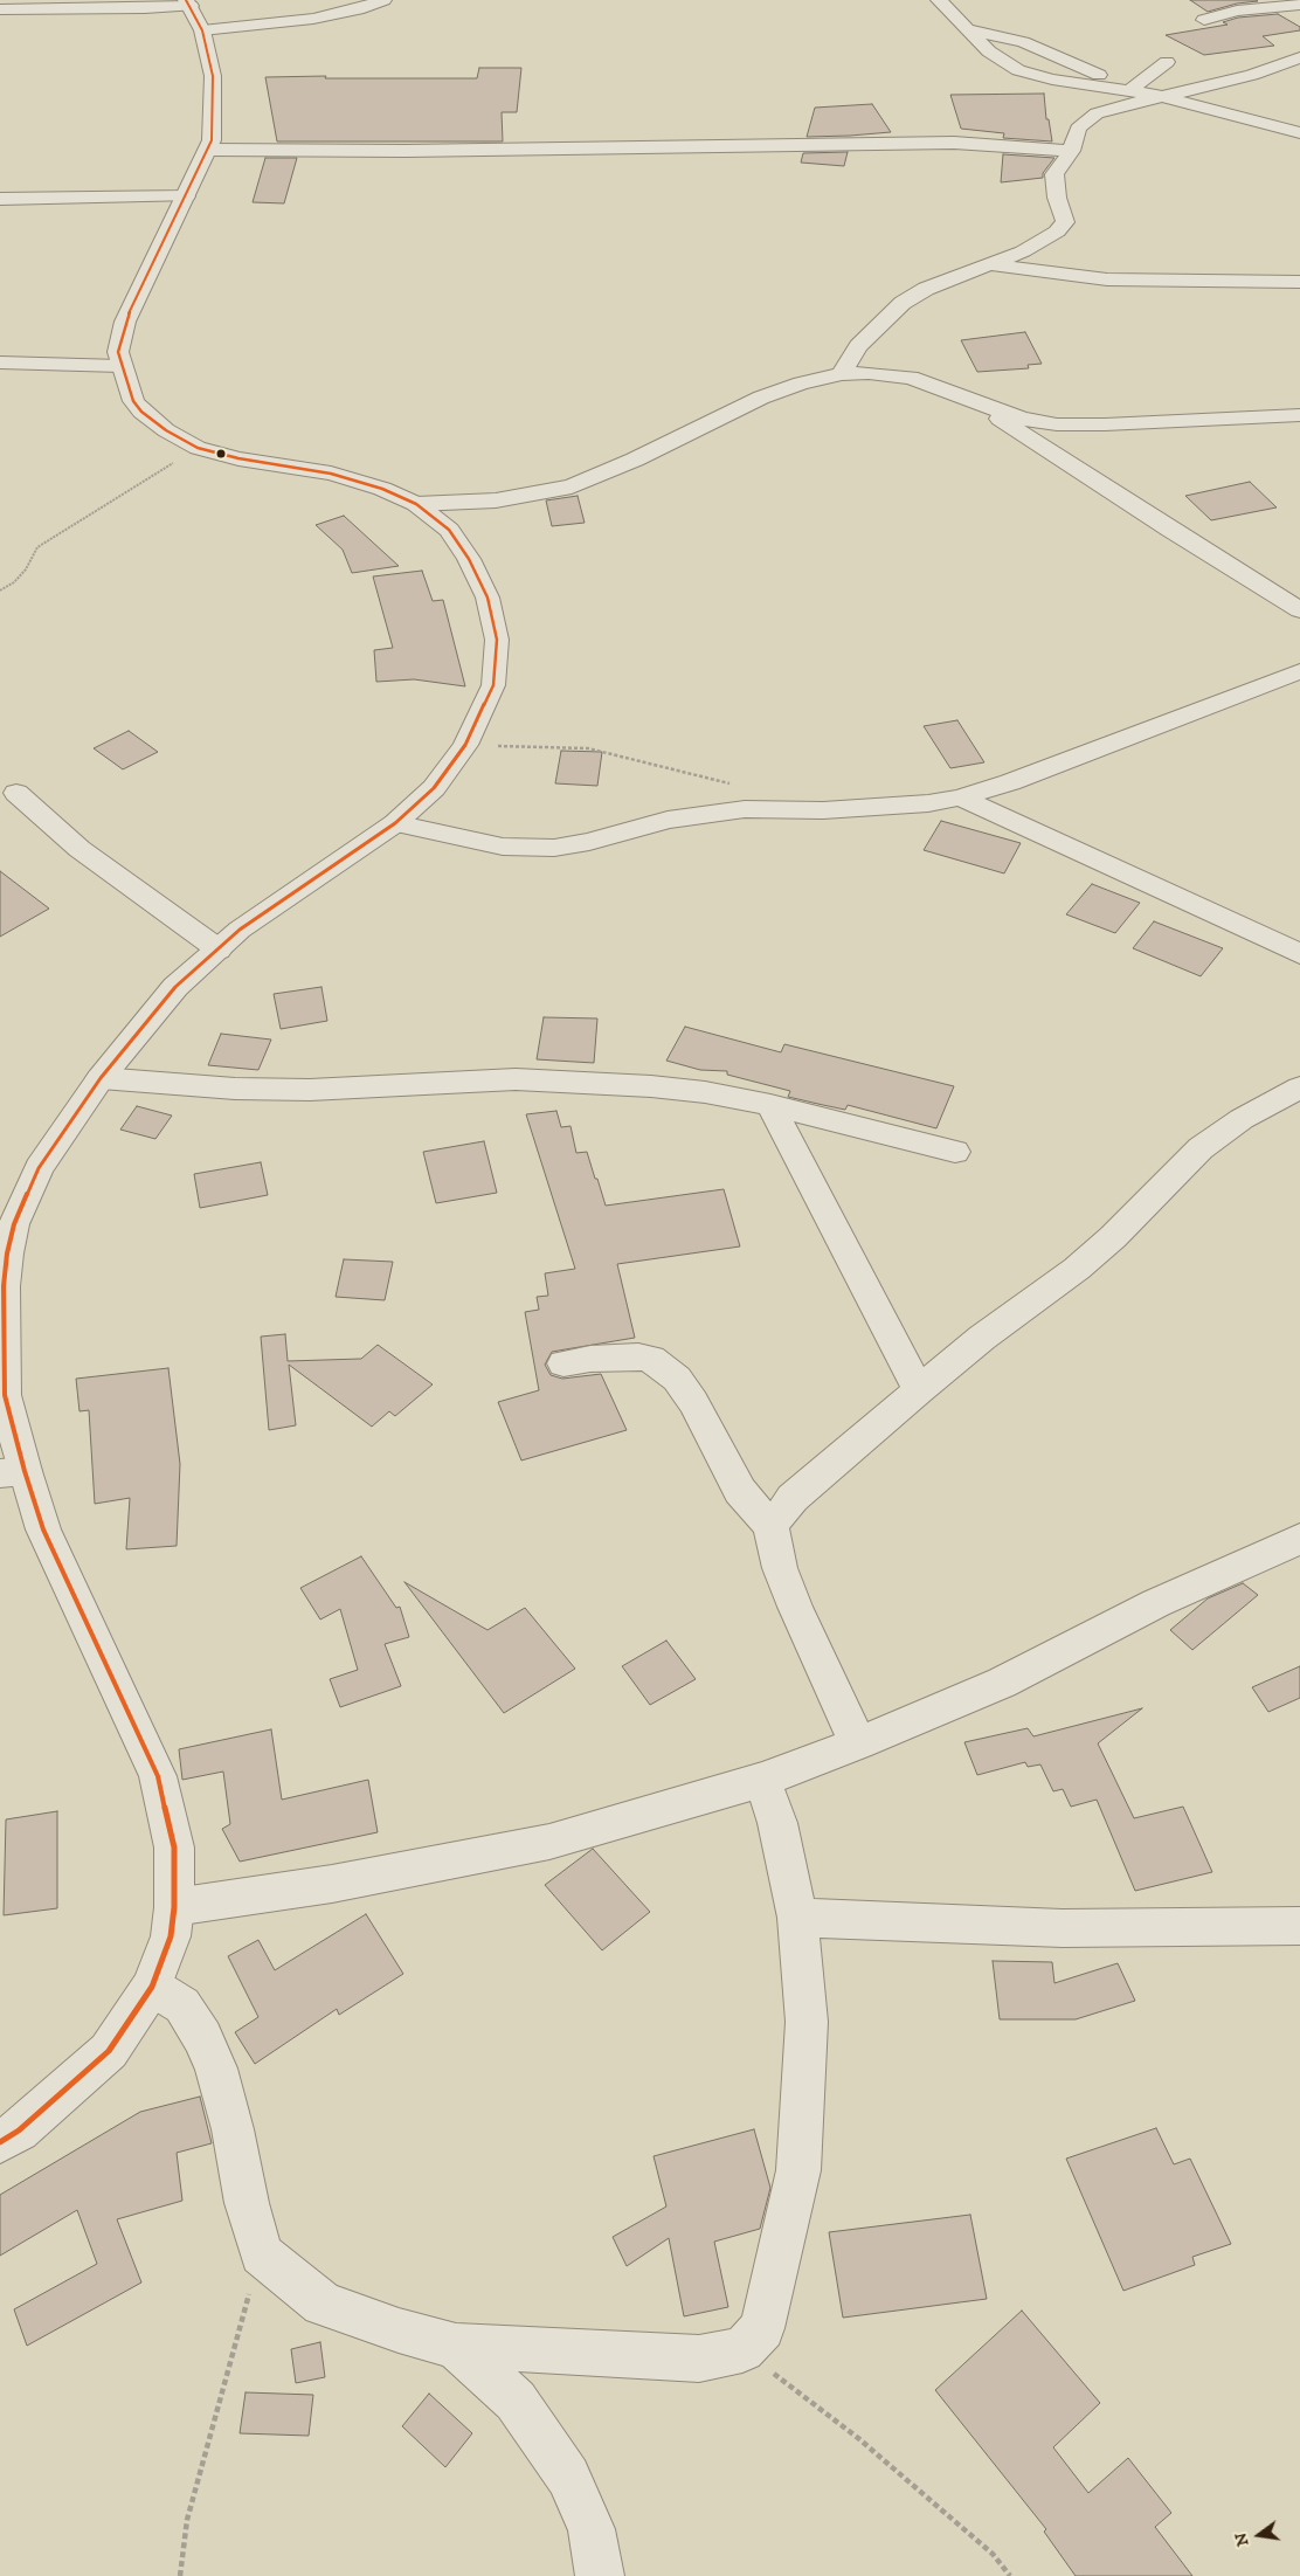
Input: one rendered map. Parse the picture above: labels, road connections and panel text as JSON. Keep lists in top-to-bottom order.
{
  "north": "left"
}
